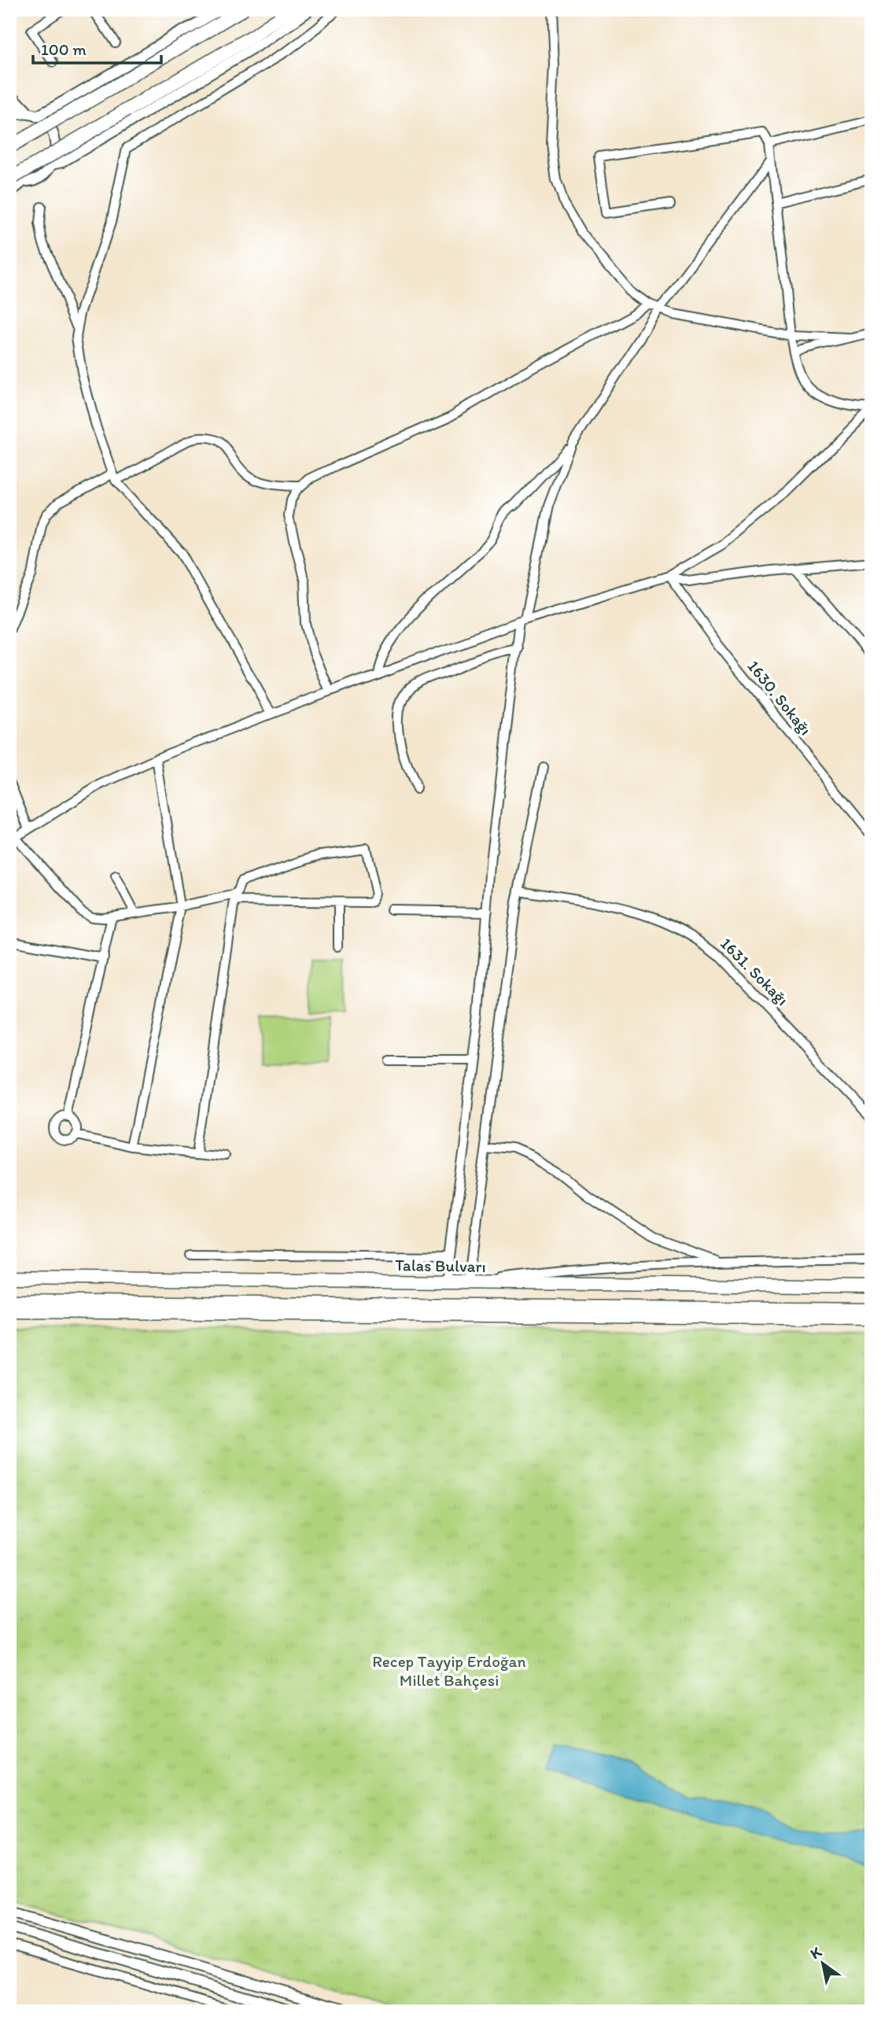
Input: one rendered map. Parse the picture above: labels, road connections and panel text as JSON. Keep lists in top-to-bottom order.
{
  "streets": {
    "main road": ["Talas Bulvarı"],
    "street": ["1630. Sokağı", "1631. Sokağı"]
  },
  "parks": ["Recep Tayyip Erdoğan Millet Bahçesi"],
  "scale_bar": "100 m",
  "north": "top left"
}
